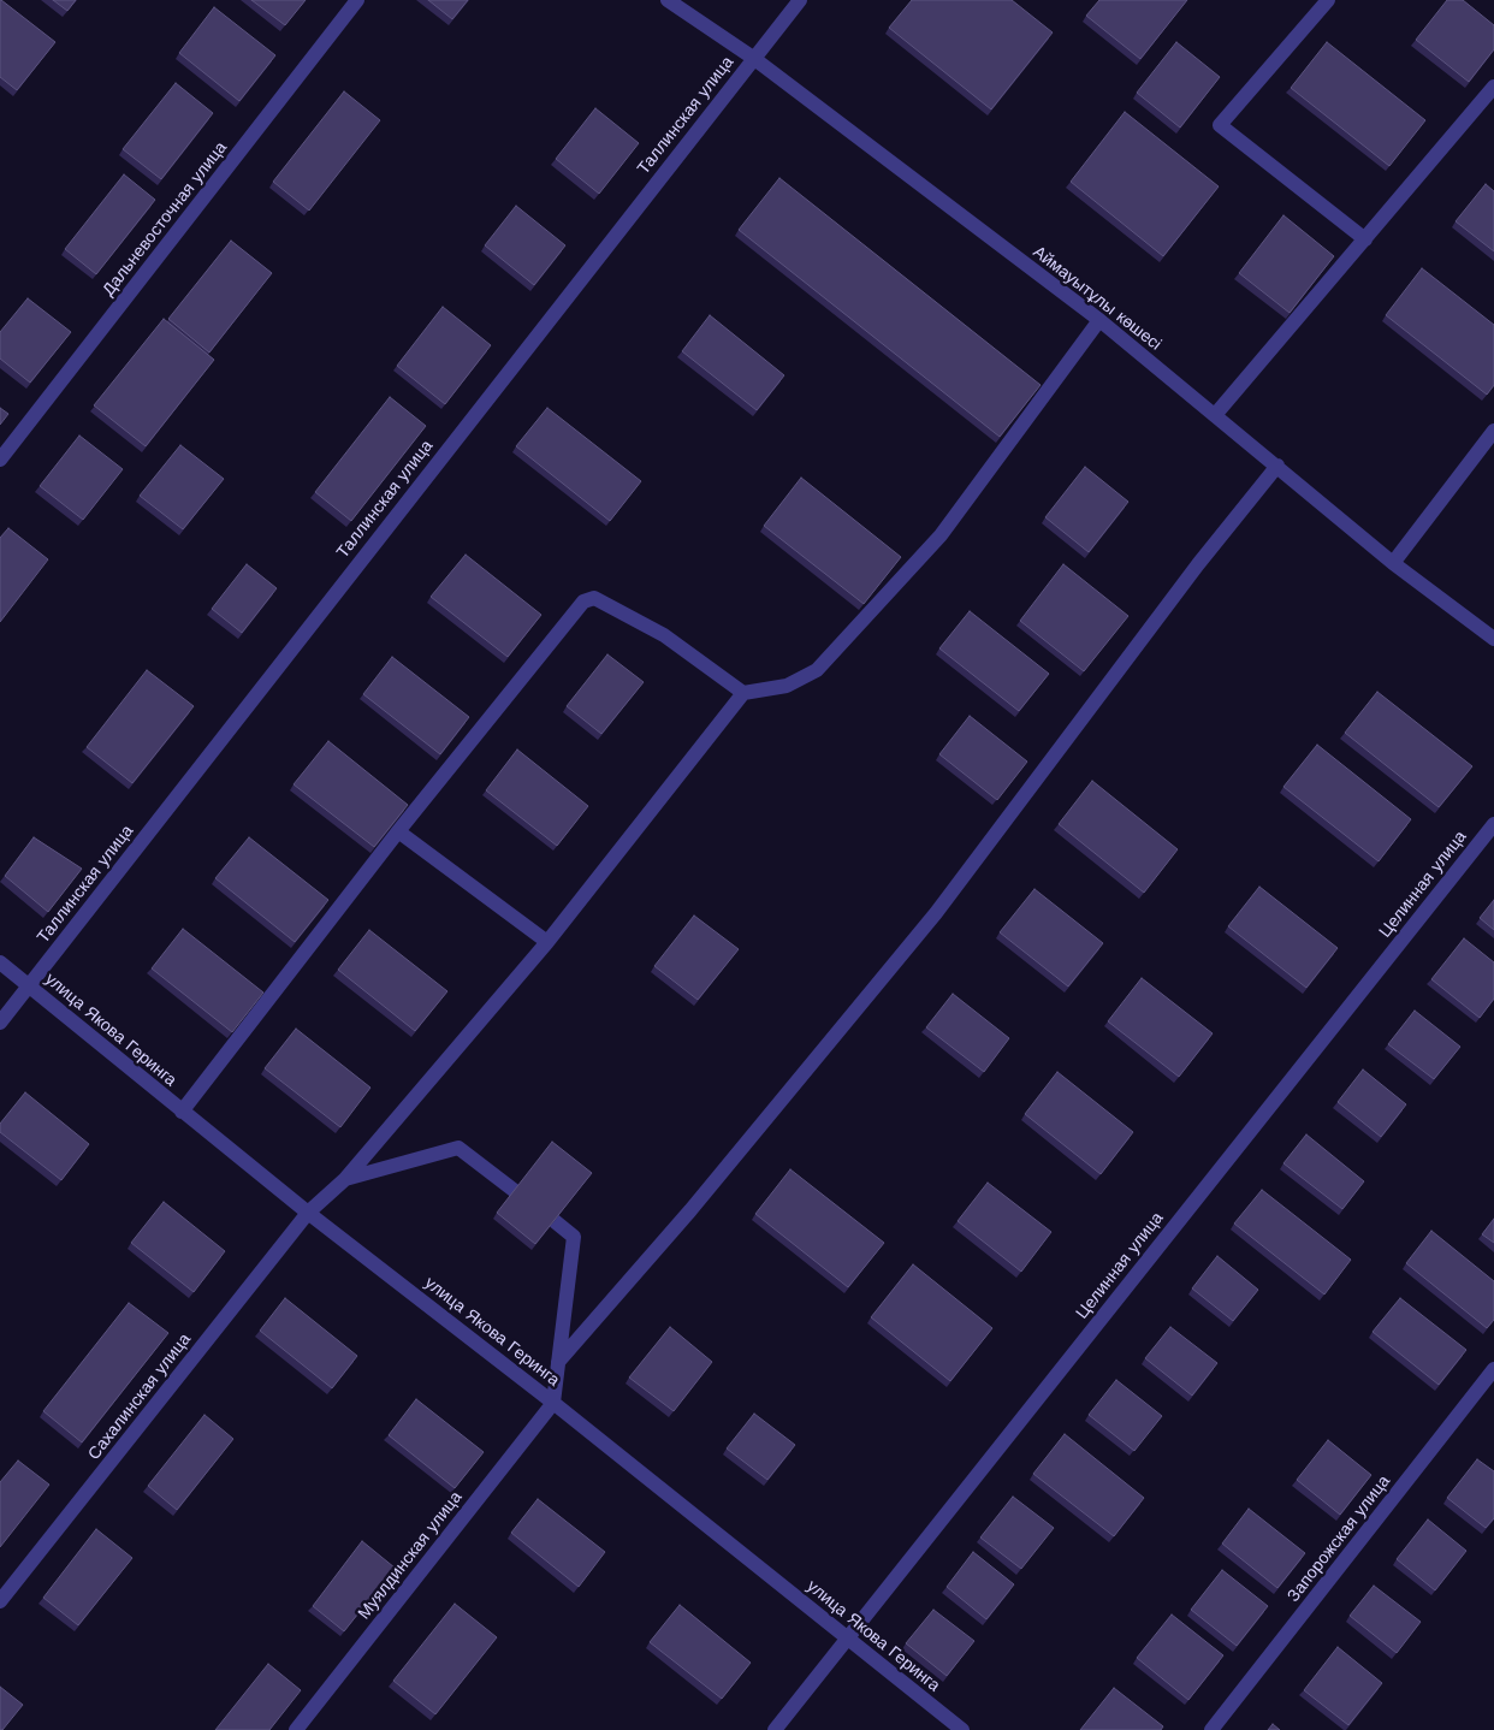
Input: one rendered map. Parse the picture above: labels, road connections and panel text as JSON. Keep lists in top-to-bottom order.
{
  "streets": {
    "street": [
      "Таллинская улица",
      "Дальневосточная улица",
      "Аймауытұлы көшесі",
      "Целинная улица",
      "улица Якова Геринга",
      "Сахалинская улица",
      "Запорожская улица",
      "Муялдинская улица"
    ]
  },
  "crossings": [
    ["Таллинская улица", "Аймауытұлы көшесі"],
    ["Таллинская улица", "улица Якова Геринга"],
    ["Целинная улица", "улица Якова Геринга"],
    ["улица Якова Геринга", "Сахалинская улица"],
    ["улица Якова Геринга", "Муялдинская улица"]
  ]
}
